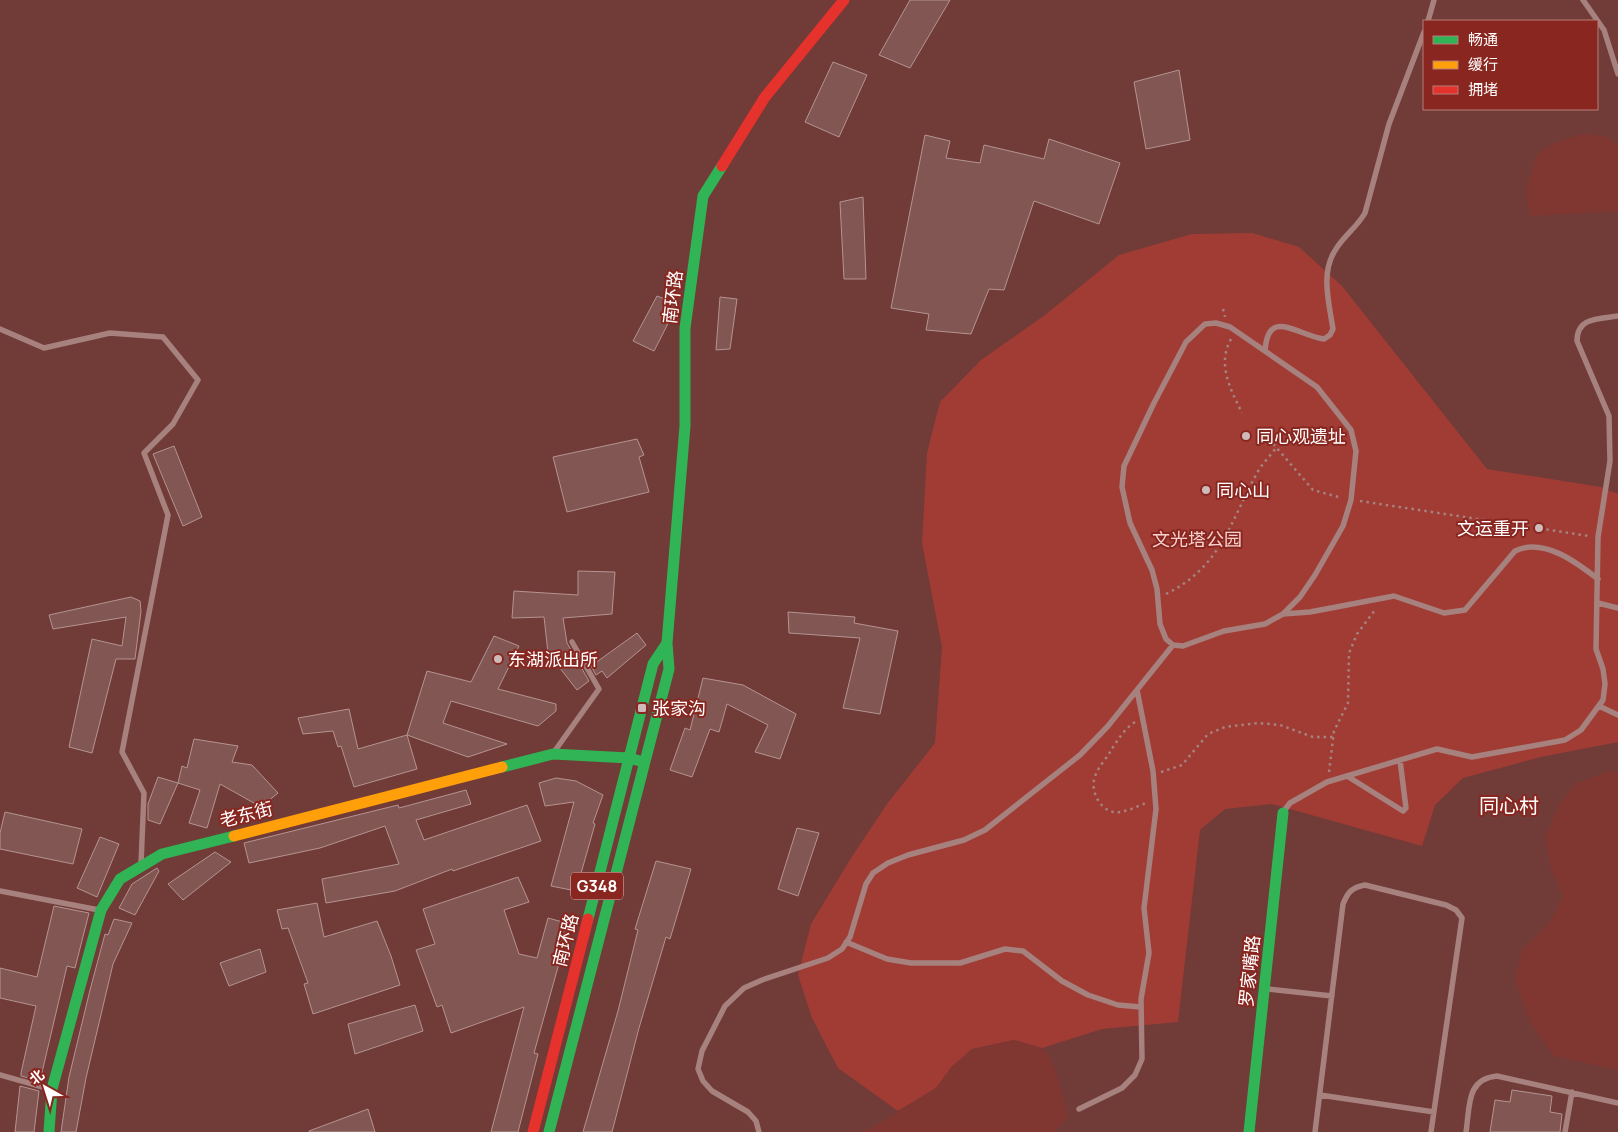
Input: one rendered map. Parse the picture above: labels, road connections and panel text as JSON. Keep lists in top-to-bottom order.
{
  "streets": {
    "main road": [
      "南环路",
      "老东街",
      "G348",
      "罗家嘴路"
    ]
  },
  "crossings": [
    ["南环路", "老东街"]
  ],
  "districts": ["同心村"],
  "parks": ["文光塔公园"],
  "places": {
    "other": [
      "同心观遗址",
      "同心山",
      "文运重开",
      "东湖派出所"
    ],
    "transit": ["张家沟"]
  },
  "legend": ["畅通", "缓行", "拥堵"],
  "north": "top left"
}
